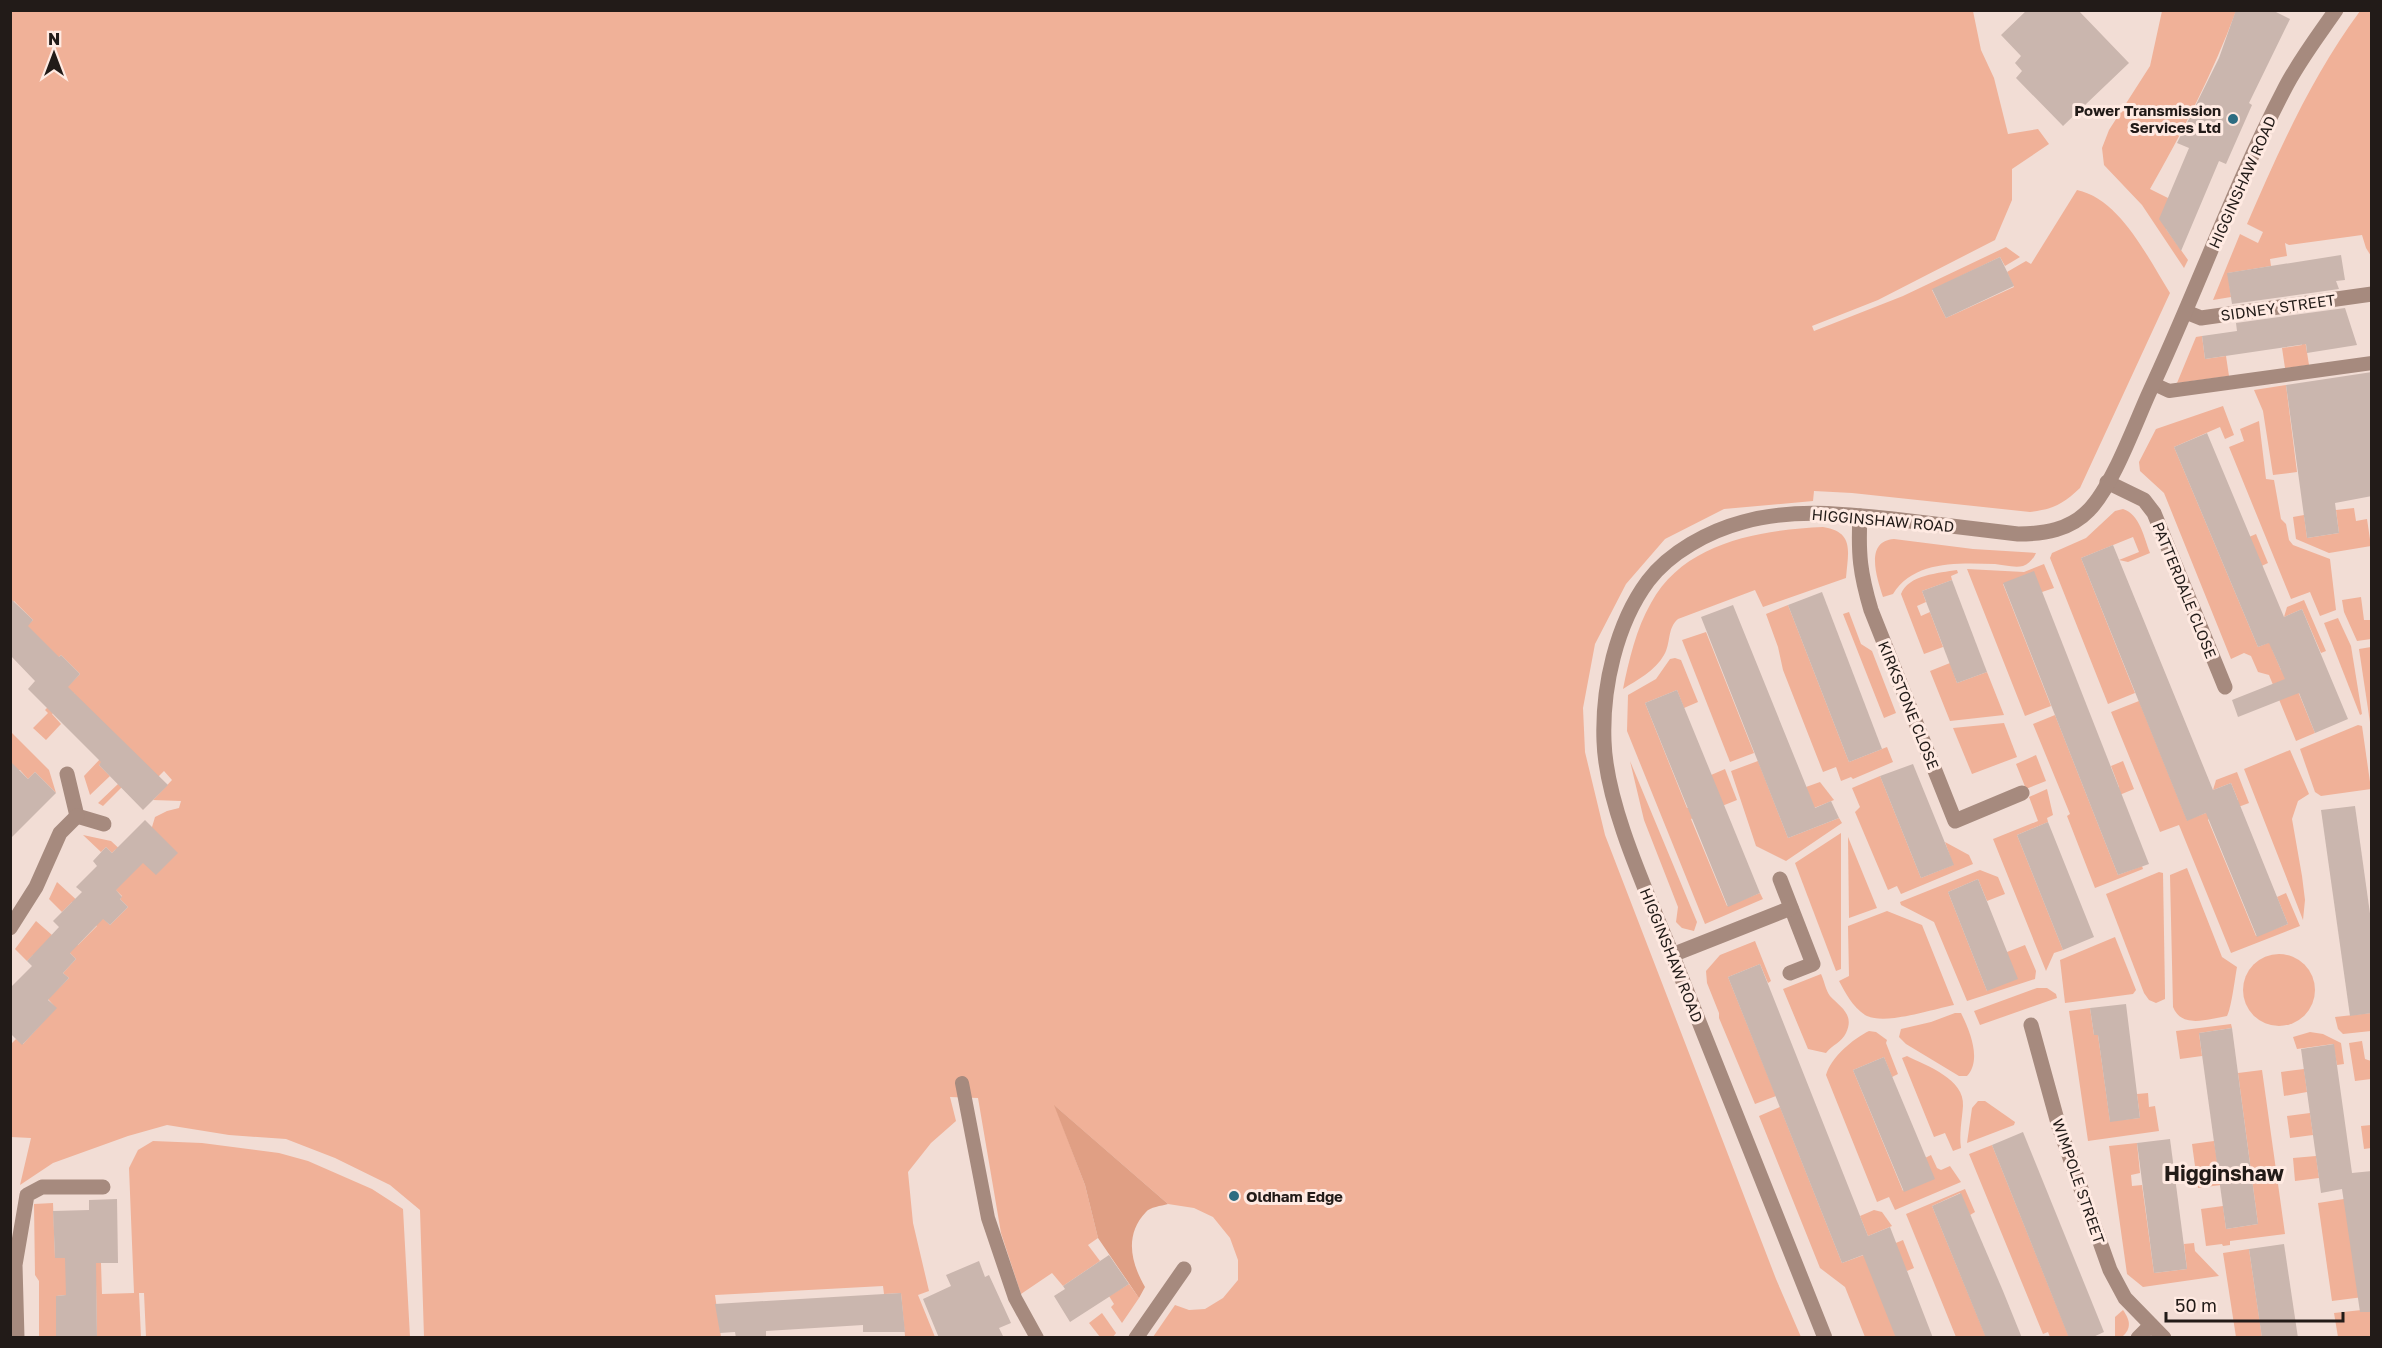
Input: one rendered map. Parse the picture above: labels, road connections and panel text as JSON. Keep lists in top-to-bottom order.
{
  "streets": {
    "street": [
      "HIGGINSHAW ROAD",
      "SIDNEY STREET",
      "PATTERDALE CLOSE",
      "KIRKSTONE CLOSE",
      "WIMPOLE STREET"
    ]
  },
  "crossings": [
    ["HIGGINSHAW ROAD", "SIDNEY STREET"],
    ["HIGGINSHAW ROAD", "PATTERDALE CLOSE"],
    ["HIGGINSHAW ROAD", "KIRKSTONE CLOSE"]
  ],
  "districts": ["Higginshaw"],
  "places": ["Power Transmission Services Ltd", "Oldham Edge"],
  "scale_bar": "50 m",
  "north": "top"
}
